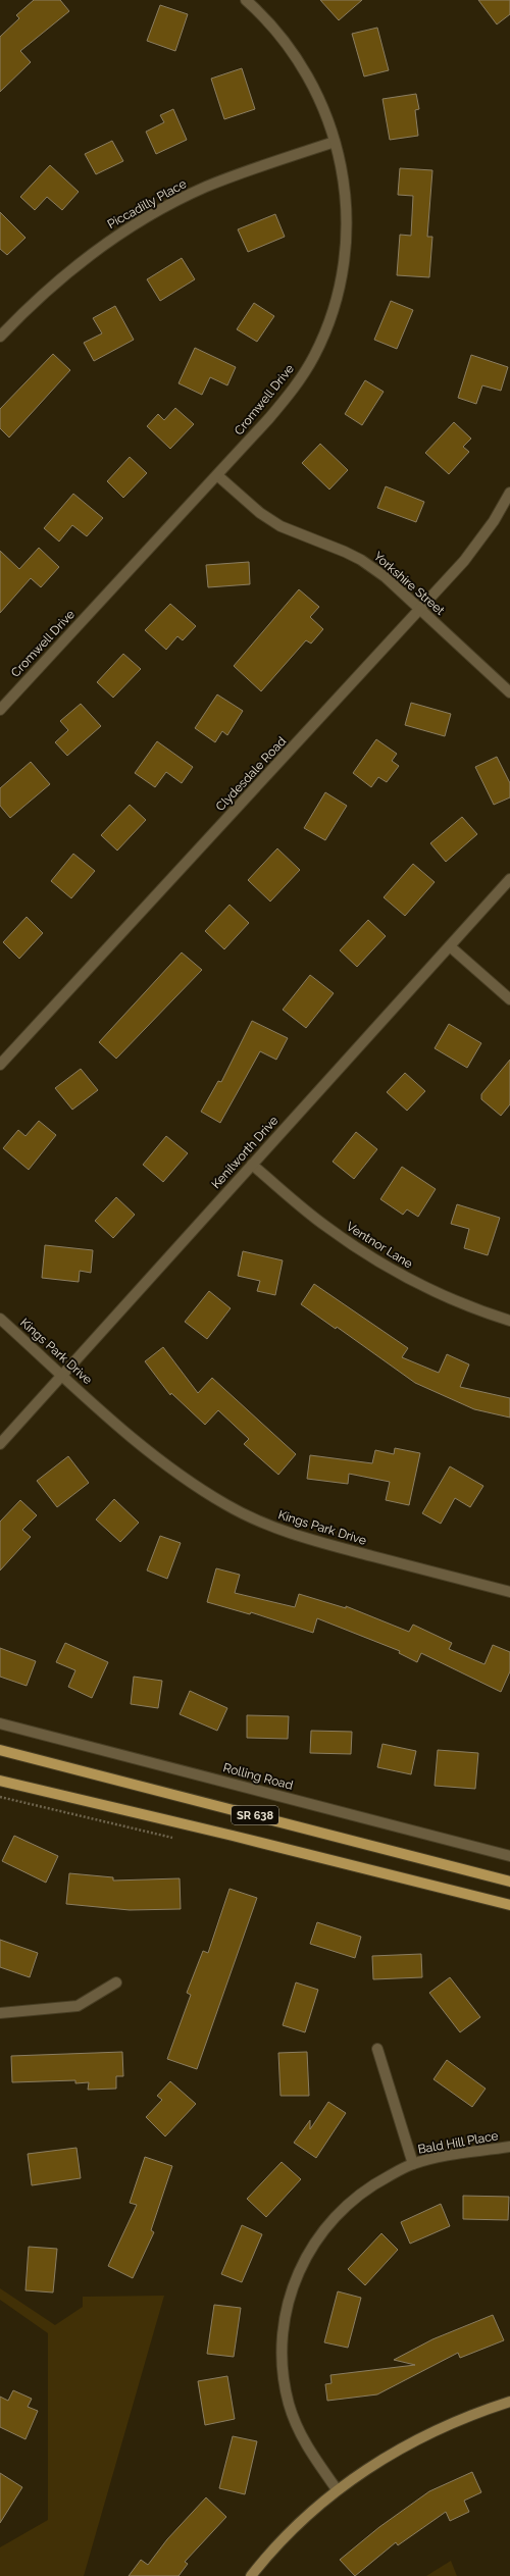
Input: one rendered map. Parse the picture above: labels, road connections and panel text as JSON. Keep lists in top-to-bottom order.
{
  "streets": {
    "main road": ["SR 638"],
    "street": [
      "Piccadilly Place",
      "Cromwell Drive",
      "Yorkshire Street",
      "Clydesdale Road",
      "Kenilworth Drive",
      "Ventnor Lane",
      "Kings Park Drive",
      "Rolling Road",
      "Bald Hill Place"
    ]
  },
  "crossings": [
    ["Piccadilly Place", "Cromwell Drive"],
    ["Cromwell Drive", "Yorkshire Street"],
    ["Yorkshire Street", "Clydesdale Road"],
    ["Kenilworth Drive", "Ventnor Lane"],
    ["Kenilworth Drive", "Kings Park Drive"]
  ]
}
